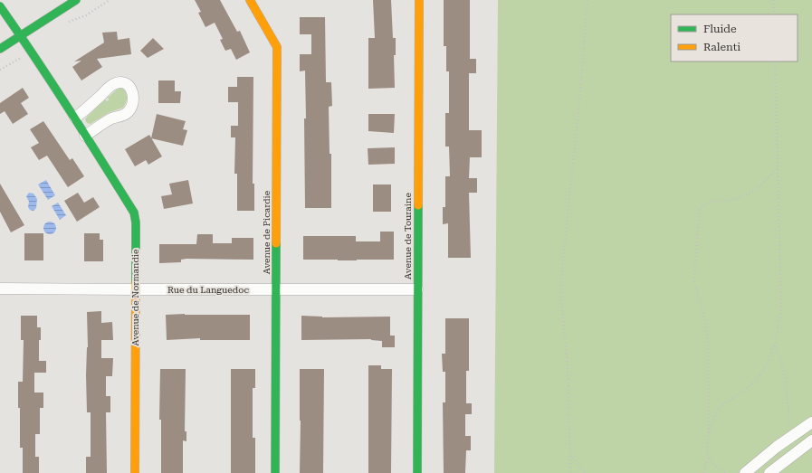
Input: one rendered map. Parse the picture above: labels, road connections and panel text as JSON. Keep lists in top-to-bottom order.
{
  "streets": {
    "street": [
      "Avenue de Picardie",
      "Avenue de Touraine",
      "Rue du Languedoc",
      "Avenue de Normandie"
    ]
  },
  "crossings": [
    ["Avenue de Picardie", "Rue du Languedoc"],
    ["Avenue de Touraine", "Rue du Languedoc"],
    ["Rue du Languedoc", "Avenue de Normandie"]
  ],
  "legend": ["Fluide", "Ralenti"]
}
